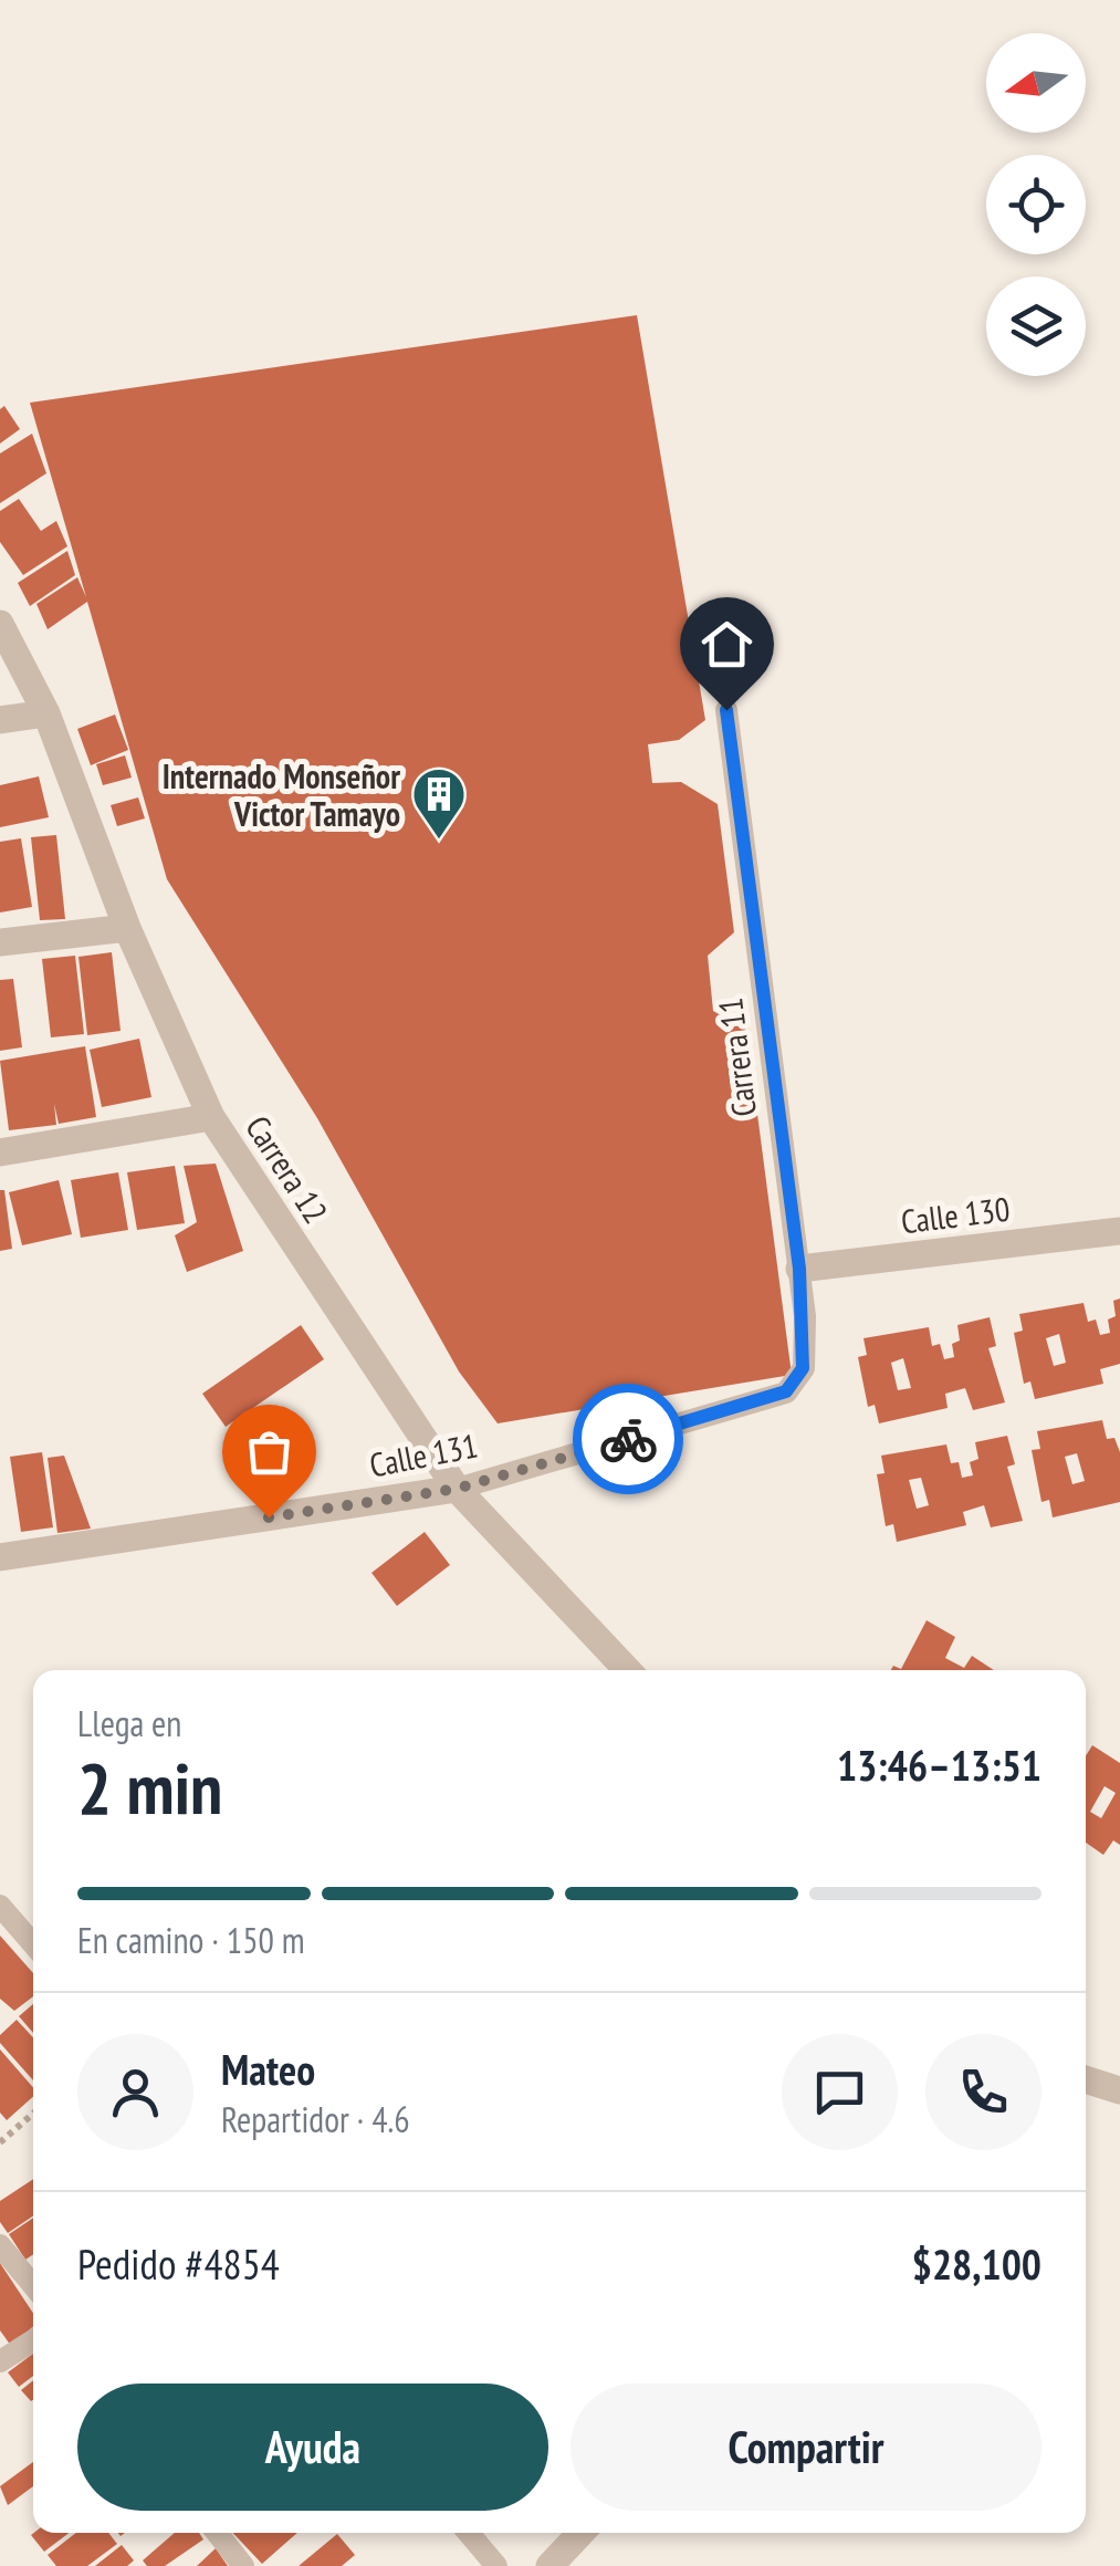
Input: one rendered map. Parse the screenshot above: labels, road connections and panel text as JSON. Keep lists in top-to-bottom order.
{
  "streets": {
    "street": ["Carrera 12", "Calle 130", "Calle 131"],
    "lane": ["Carrera 11"]
  },
  "crossings": [
    ["Carrera 11", "Calle 130"],
    ["Carrera 11", "Calle 131"],
    ["Carrera 12", "Calle 131"]
  ],
  "places": {
    "building": ["Internado Monseñor Victor Tamayo"]
  },
  "north": "left",
  "page": {
    "heading": ["2 min", "Llega en", "13:46–13:51"],
    "panel": [
      "Mateo",
      "Repartidor · 4.6",
      "Pedido #4854",
      "$28,100"
    ],
    "bar": "En camino · 150 m",
    "buttons": ["Ayuda", "Compartir"]
  }
}
